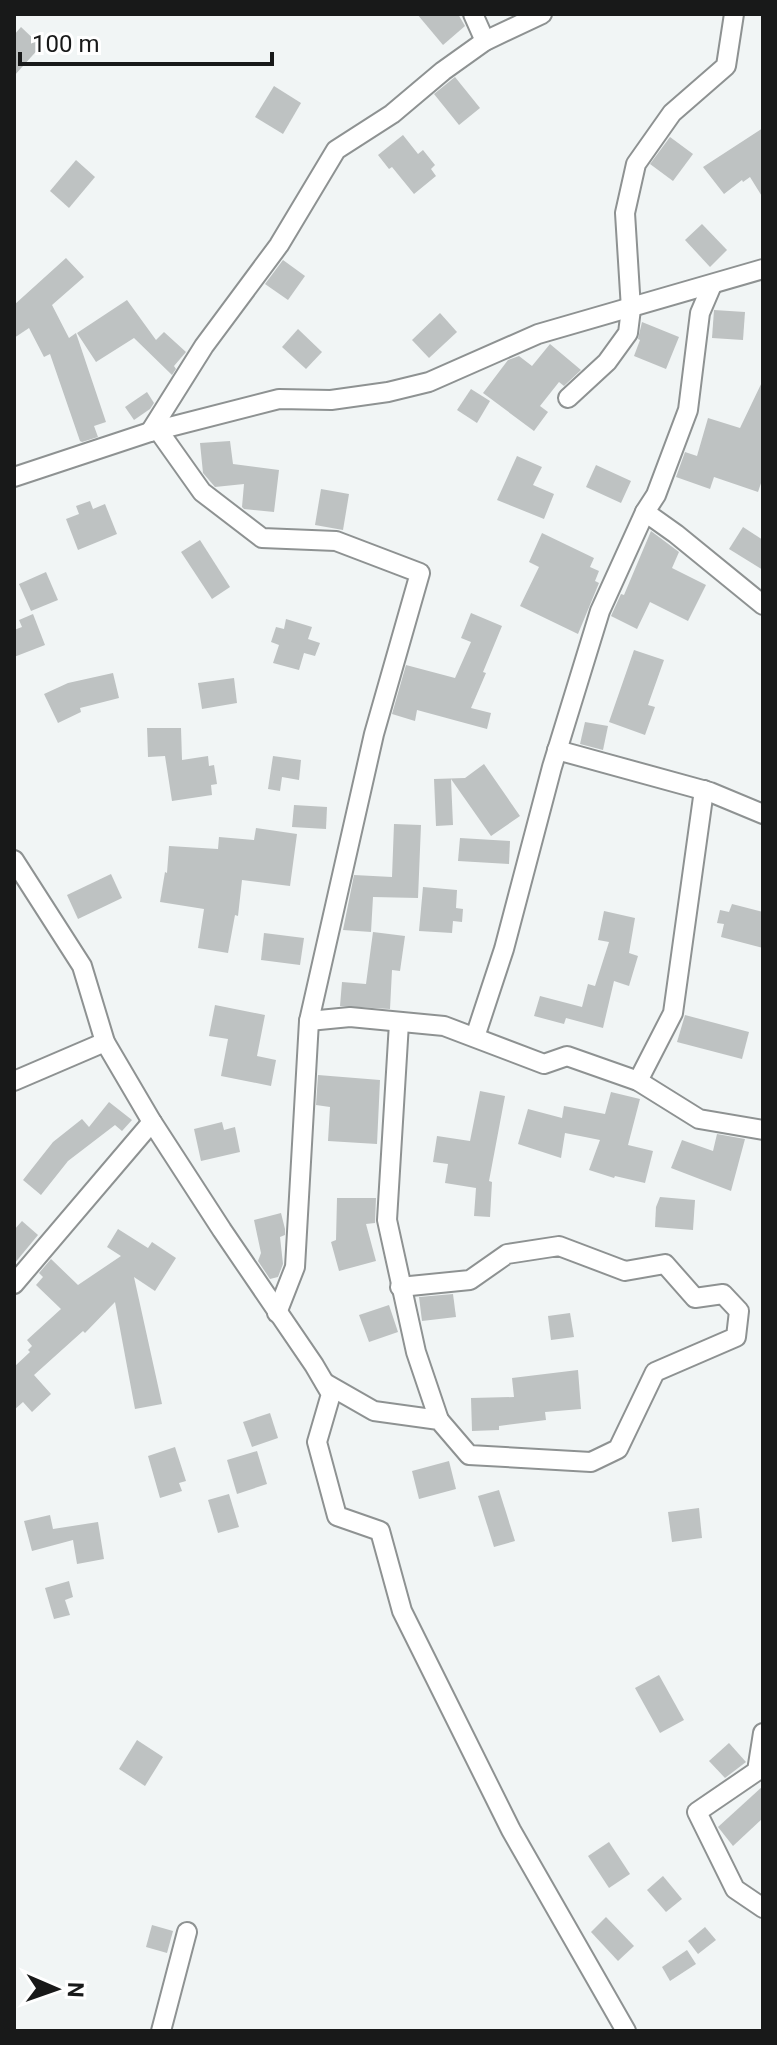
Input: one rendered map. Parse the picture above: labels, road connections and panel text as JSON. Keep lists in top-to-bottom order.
{
  "scale_bar": "100 m",
  "north": "right"
}
